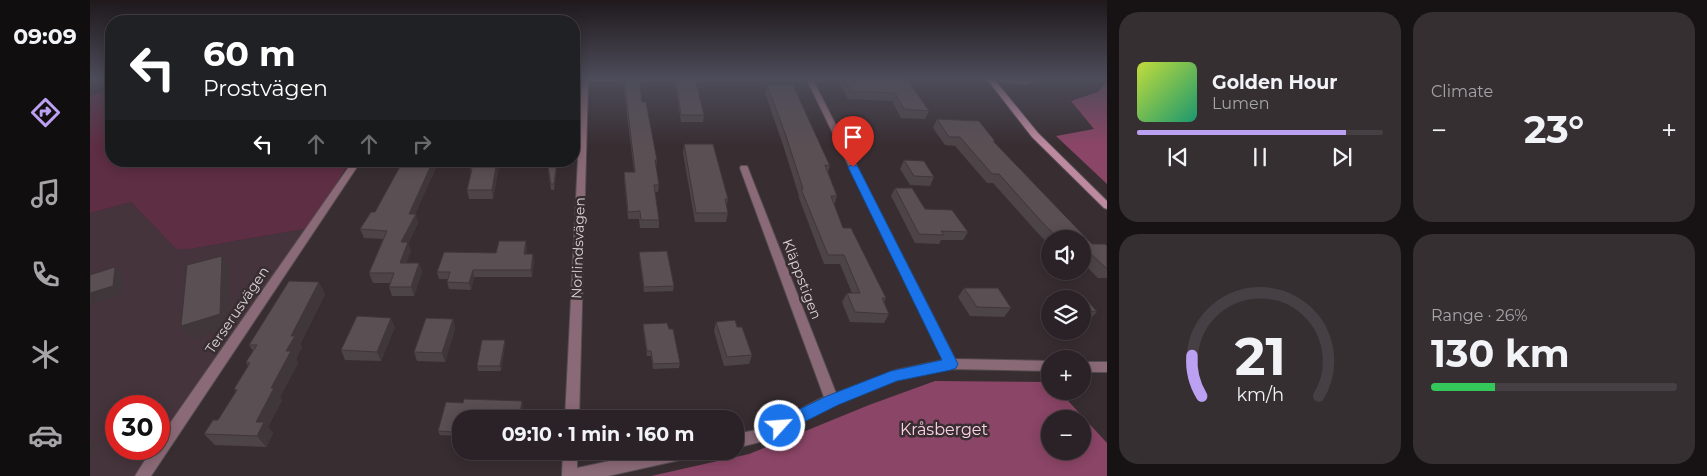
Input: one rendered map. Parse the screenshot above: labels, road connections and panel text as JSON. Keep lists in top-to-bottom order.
{
  "streets": {
    "street": ["Norlindsvägen", "Kläppstigen", "Terserusvägen"]
  },
  "parks": ["Kråsberget"],
  "page": {
    "tabs": "09:09",
    "tile": [
      "Climate",
      ["Range · 26%", "130 km"]
    ],
    "turn": ["60 m", "Prostvägen"],
    "song": ["Golden Hour", "Lumen"],
    "heat": ["−", "23°", "+"],
    "map_buttons": ["+", "−"],
    "limit": "30",
    "trip": "09:10 · 1 min · 160 m",
    "gauge": ["21", "km/h"]
  }
}
